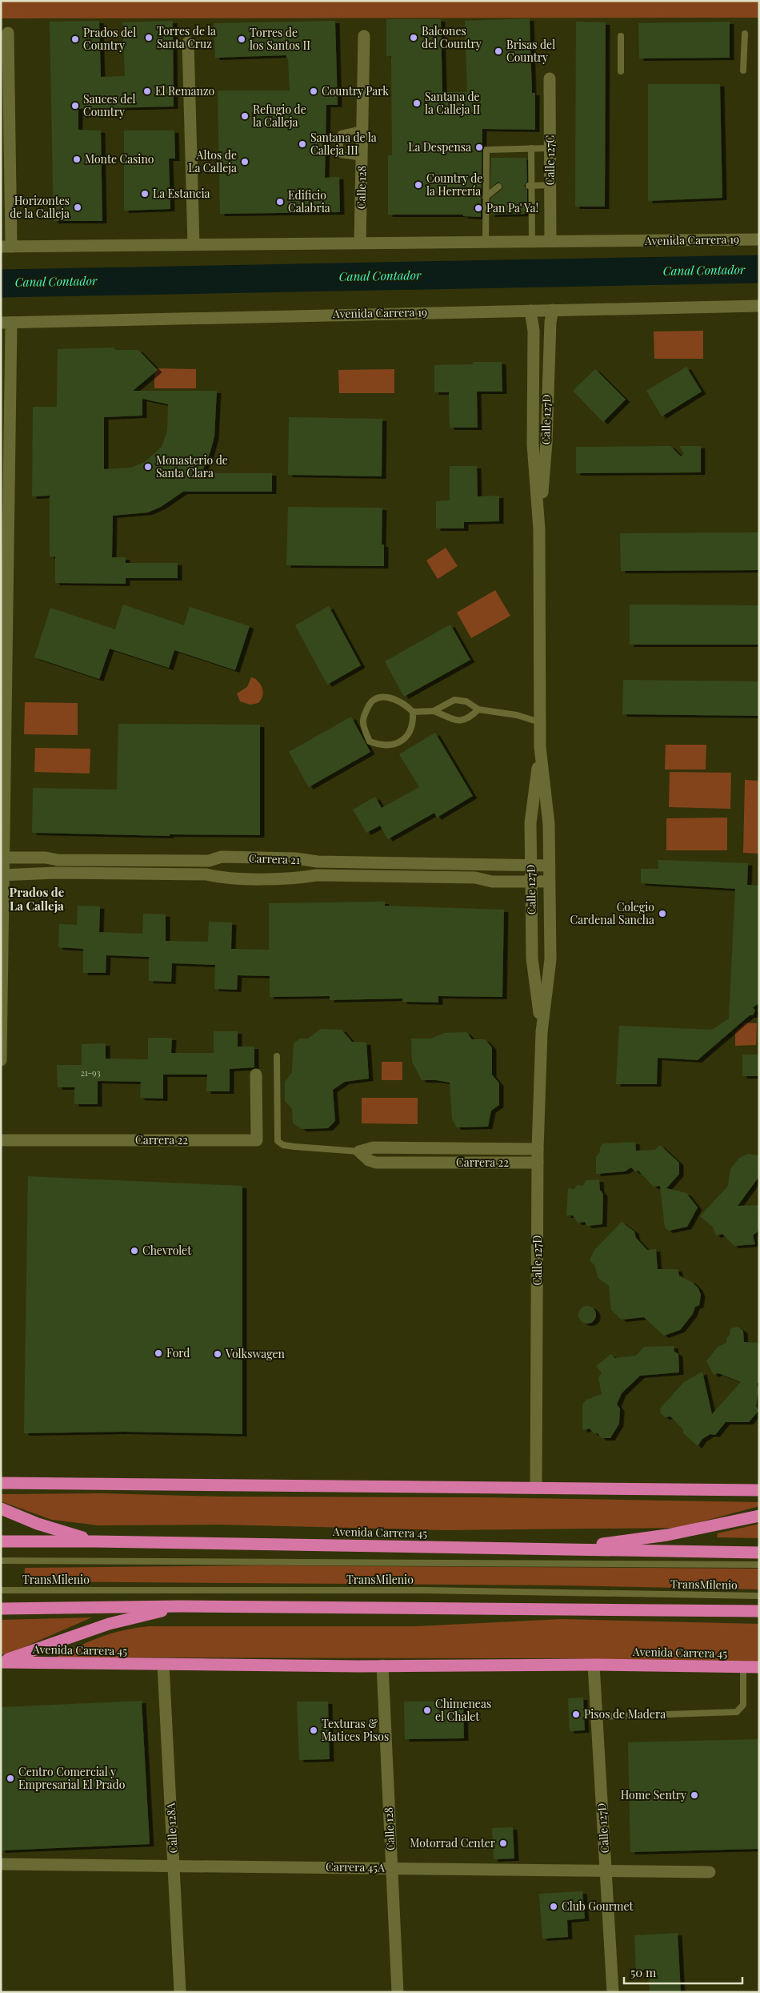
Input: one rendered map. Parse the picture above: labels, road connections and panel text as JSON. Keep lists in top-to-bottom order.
{
  "streets": {
    "highway": ["Avenida Carrera 45"],
    "street": [
      "Calle 127C",
      "Calle 128",
      "Avenida Carrera 19",
      "Calle 127D",
      "Carrera 21",
      "Carrera 22",
      "Calle 128A",
      "Carrera 45A"
    ],
    "lane": ["TransMilenio"]
  },
  "crossings": [
    ["Calle 127C", "Avenida Carrera 19"],
    ["Calle 128", "Avenida Carrera 19"],
    ["Calle 128", "Avenida Carrera 45"],
    ["Calle 128", "Carrera 45A"],
    ["Avenida Carrera 19", "Calle 127D"],
    ["Calle 127D", "Carrera 21"],
    ["Calle 127D", "Carrera 22"],
    ["Calle 127D", "Avenida Carrera 45"],
    ["Calle 127D", "Carrera 45A"],
    ["Avenida Carrera 45", "Calle 128A"],
    ["Calle 128A", "Carrera 45A"]
  ],
  "districts": ["Prados de La Calleja"],
  "water": ["Canal Contador"],
  "places": [
    "Torres de la Santa Cruz",
    "Balcones del Country",
    "Prados del Country",
    "Torres de los Santos II",
    "Brisas del Country",
    "El Remanzo",
    "Country Park",
    "Santana de la Calleja II",
    "Sauces del Country",
    "Refugio de la Calleja",
    "Santana de la Calleja III",
    "La Despensa",
    "Monte Casino",
    "Altos de La Calleja",
    "Country de la Herrería",
    "La Estancia",
    "Edificio Calabria",
    "Horizontes de la Calleja",
    "Pan Pa' Ya!",
    "Monasterio de Santa Clara",
    "Colegio Cardenal Sancha",
    "Chevrolet",
    "Ford",
    "Volkswagen",
    "Chimeneas el Chalet",
    "Pisos de Madera",
    "Texturas & Matices Pisos",
    "Centro Comercial y Empresarial El Prado",
    "Home Sentry",
    "Motorrad Center",
    "Club Gourmet"
  ],
  "house_numbers": ["21-93"],
  "scale_bar": "50 m"
}
